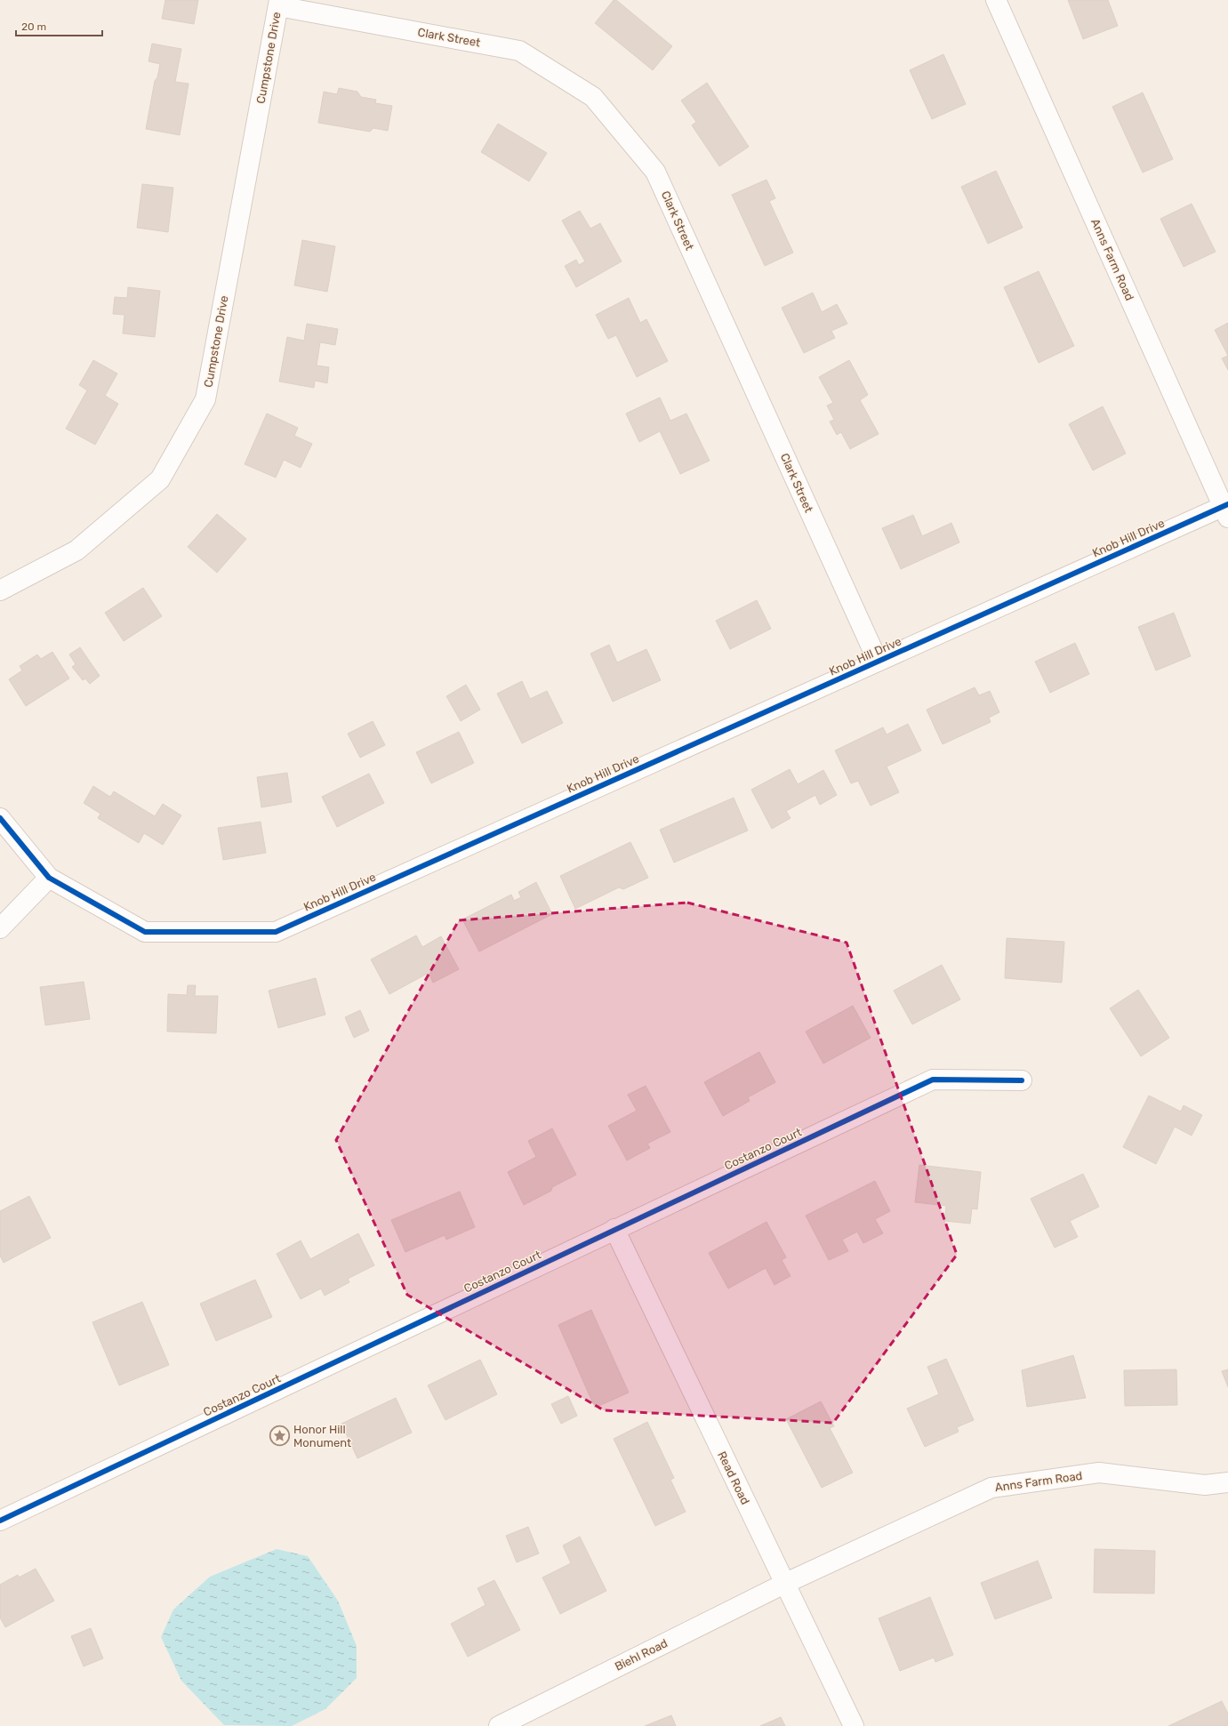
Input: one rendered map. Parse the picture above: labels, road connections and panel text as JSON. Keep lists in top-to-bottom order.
{
  "streets": {
    "street": [
      "Clark Street",
      "Cumpstone Drive",
      "Anns Farm Road",
      "Knob Hill Drive",
      "Costanzo Court",
      "Read Road",
      "Biehl Road"
    ]
  },
  "crossings": [
    ["Clark Street", "Cumpstone Drive"],
    ["Clark Street", "Knob Hill Drive"],
    ["Anns Farm Road", "Knob Hill Drive"],
    ["Anns Farm Road", "Read Road"],
    ["Anns Farm Road", "Biehl Road"],
    ["Costanzo Court", "Read Road"],
    ["Read Road", "Biehl Road"]
  ],
  "places": {
    "place": ["Honor Hill Monument"]
  },
  "scale_bar": "20 m"
}
